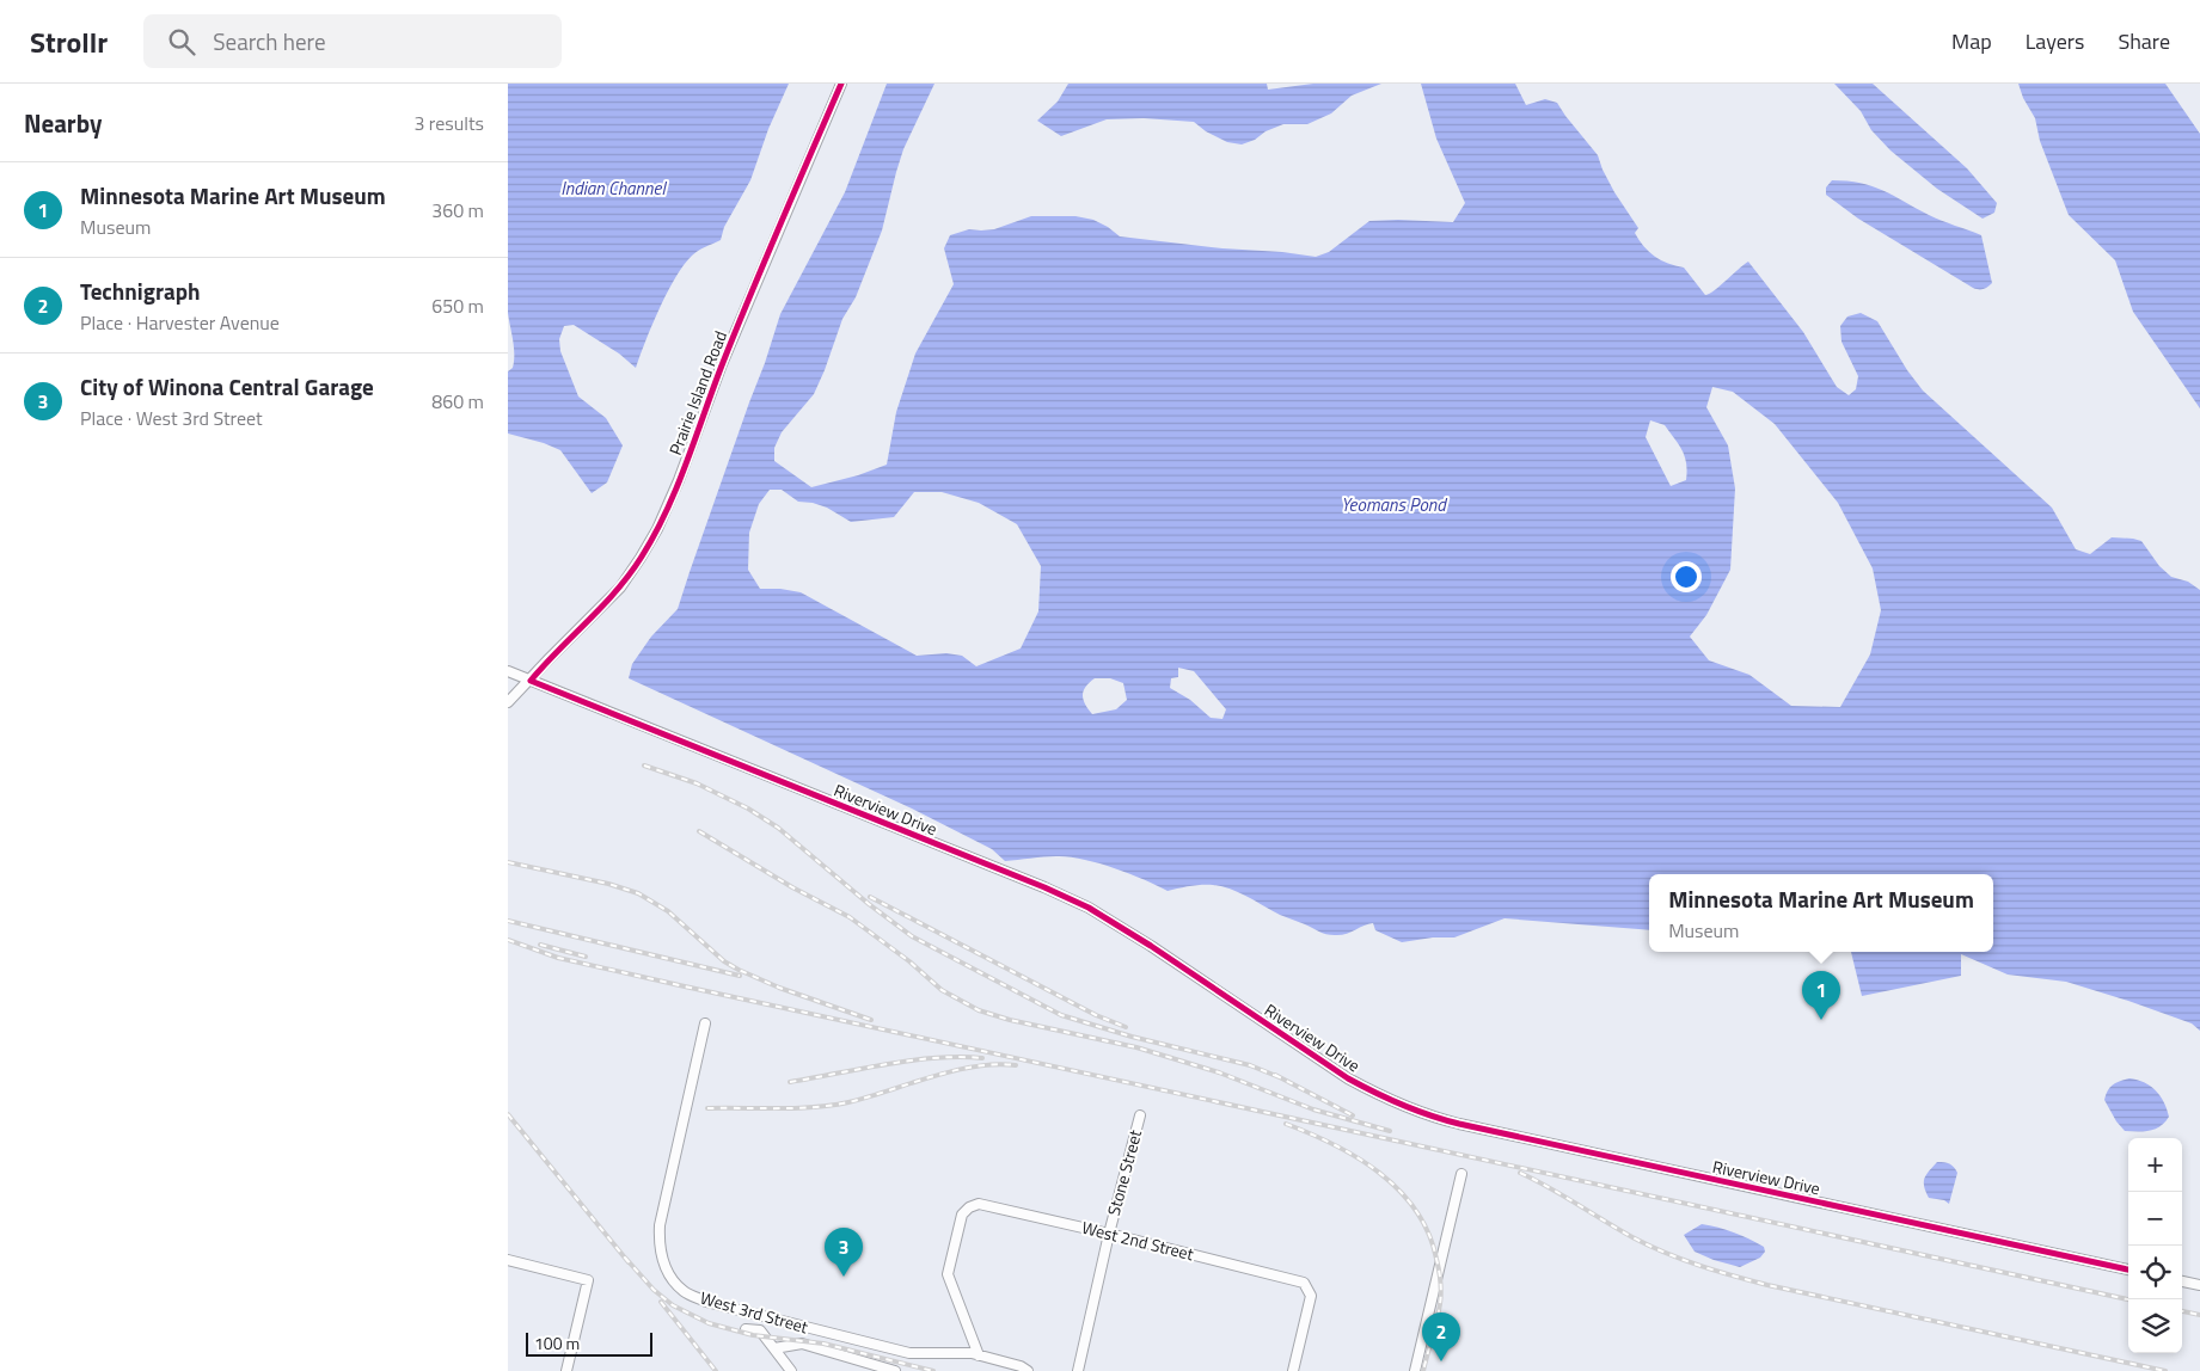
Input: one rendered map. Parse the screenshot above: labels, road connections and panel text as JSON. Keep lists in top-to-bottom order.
{
  "streets": {
    "street": [
      "Prairie Island Road",
      "Riverview Drive",
      "Stone Street",
      "West 2nd Street",
      "West 3rd Street"
    ]
  },
  "crossings": [
    ["Prairie Island Road", "Riverview Drive"],
    ["Stone Street", "West 2nd Street"],
    ["West 2nd Street", "West 3rd Street"]
  ],
  "water": ["Indian Channel", "Yeomans Pond"],
  "scale_bar": "100 m",
  "page": {
    "header": "Strollr",
    "search": "Search here",
    "nav": ["Map", "Layers", "Share"],
    "heading": ["Nearby", "3 results"],
    "list": [
      {
        "mark": "1",
        "name": "Minnesota Marine Art Museum",
        "note": "Museum",
        "value": "360 m"
      },
      {
        "mark": "2",
        "name": "Technigraph",
        "note": "Place · Harvester Avenue",
        "value": "650 m"
      },
      {
        "mark": "3",
        "name": "City of Winona Central Garage",
        "note": "Place · West 3rd Street",
        "value": "860 m"
      }
    ],
    "popup": ["Minnesota Marine Art Museum", "Museum"],
    "pins": ["1", "3", "2"],
    "map_buttons": ["+", "−"],
    "scale": "100 m"
  }
}
